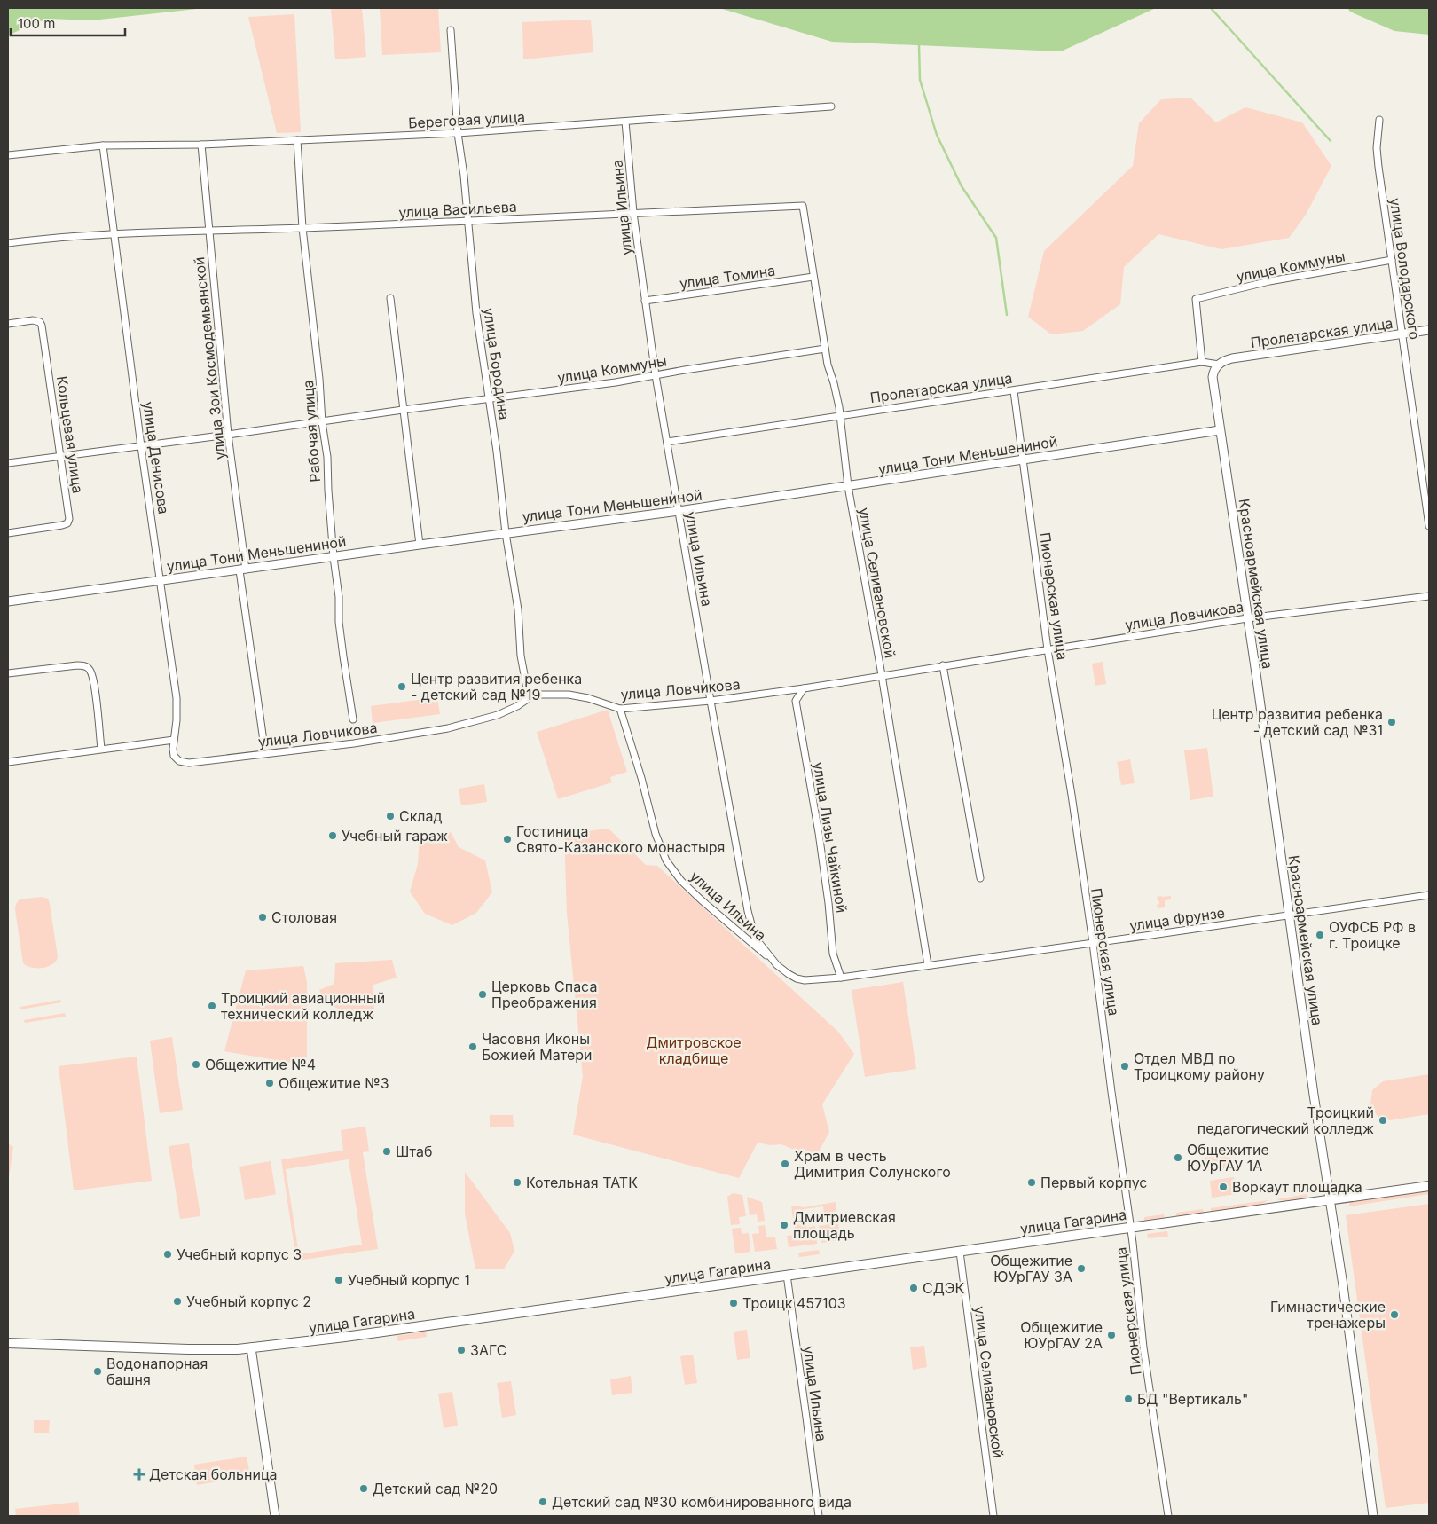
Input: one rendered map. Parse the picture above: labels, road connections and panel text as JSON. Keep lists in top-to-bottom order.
{
  "streets": {
    "main road": ["улица Гагарина"],
    "street": [
      "Береговая улица",
      "улица Ильина",
      "улица Васильева",
      "улица Коммуны",
      "улица Володарского",
      "улица Томина",
      "Пролетарская улица",
      "улица Зои Космодемьянской",
      "улица Бородина",
      "Рабочая улица",
      "Кольцевая улица",
      "улица Тони Меньшениной",
      "улица Денисова",
      "улица Селивановской",
      "Красноармейская улица",
      "Пионерская улица",
      "улица Ловчикова",
      "улица Лизы Чайкиной",
      "улица Фрунзе"
    ]
  },
  "crossings": [
    ["Береговая улица", "улица Ильина"],
    ["Береговая улица", "улица Зои Космодемьянской"],
    ["Береговая улица", "улица Бородина"],
    ["Береговая улица", "Рабочая улица"],
    ["Береговая улица", "улица Денисова"],
    ["улица Ильина", "улица Васильева"],
    ["улица Ильина", "улица Коммуны"],
    ["улица Ильина", "улица Томина"],
    ["улица Ильина", "Пролетарская улица"],
    ["улица Ильина", "улица Тони Меньшениной"],
    ["улица Ильина", "улица Ловчикова"],
    ["улица Ильина", "улица Фрунзе"],
    ["улица Ильина", "улица Гагарина"],
    ["улица Васильева", "улица Зои Космодемьянской"],
    ["улица Васильева", "улица Бородина"],
    ["улица Васильева", "Рабочая улица"],
    ["улица Васильева", "улица Денисова"],
    ["улица Васильева", "улица Селивановской"],
    ["улица Коммуны", "улица Володарского"],
    ["улица Коммуны", "Пролетарская улица"],
    ["улица Коммуны", "улица Зои Космодемьянской"],
    ["улица Коммуны", "улица Бородина"],
    ["улица Коммуны", "Рабочая улица"],
    ["улица Коммуны", "Кольцевая улица"],
    ["улица Коммуны", "улица Денисова"],
    ["улица Коммуны", "улица Селивановской"],
    ["улица Володарского", "Пролетарская улица"],
    ["улица Томина", "улица Селивановской"],
    ["Пролетарская улица", "улица Селивановской"],
    ["Пролетарская улица", "Красноармейская улица"],
    ["Пролетарская улица", "Пионерская улица"],
    ["улица Зои Космодемьянской", "улица Тони Меньшениной"],
    ["улица Бородина", "улица Тони Меньшениной"],
    ["улица Бородина", "улица Ловчикова"],
    ["Рабочая улица", "улица Тони Меньшениной"],
    ["улица Тони Меньшениной", "улица Денисова"],
    ["улица Тони Меньшениной", "улица Селивановской"],
    ["улица Тони Меньшениной", "Красноармейская улица"],
    ["улица Тони Меньшениной", "Пионерская улица"],
    ["улица Денисова", "улица Ловчикова"],
    ["улица Селивановской", "улица Ловчикова"],
    ["улица Селивановской", "улица Фрунзе"],
    ["улица Селивановской", "улица Гагарина"],
    ["Красноармейская улица", "улица Ловчикова"],
    ["Красноармейская улица", "улица Фрунзе"],
    ["Красноармейская улица", "улица Гагарина"],
    ["Пионерская улица", "улица Ловчикова"],
    ["Пионерская улица", "улица Фрунзе"],
    ["Пионерская улица", "улица Гагарина"],
    ["улица Лизы Чайкиной", "улица Фрунзе"]
  ],
  "parks": ["Дмитровское кладбище"],
  "places": {
    "other": [
      "Центр развития ребенка - детский сад №19",
      "Центр развития ребенка - детский сад №31",
      "Склад",
      "Учебный гараж",
      "Гостиница Свято-Казанского монастыря",
      "Столовая",
      "ОУФСБ РФ в г. Троицке",
      "Церковь Спаса Преображения",
      "Троицкий авиационный технический колледж",
      "Часовня Иконы Божией Матери",
      "Общежитие №4",
      "Отдел МВД по Троицкому району",
      "Общежитие №3",
      "Троицкий педагогический колледж",
      "Штаб",
      "Общежитие ЮУрГАУ 1А",
      "Храм в честь Димитрия Солунского",
      "Котельная ТАТК",
      "Первый корпус",
      "Воркаут площадка",
      "Дмитриевская площадь",
      "Учебный корпус 3",
      "Общежитие ЮУрГАУ 3А",
      "Учебный корпус 1",
      "СДЭК",
      "Учебный корпус 2",
      "Троицк 457103",
      "Гимнастические тренажеры",
      "Общежитие ЮУрГАУ 2А",
      "ЗАГС",
      "Водонапорная башня",
      "БД \"Вертикаль\"",
      "Детский сад №20",
      "Детский сад №30 комбинированного вида"
    ],
    "health": ["Детская больница"]
  },
  "scale_bar": "100 m"
}
